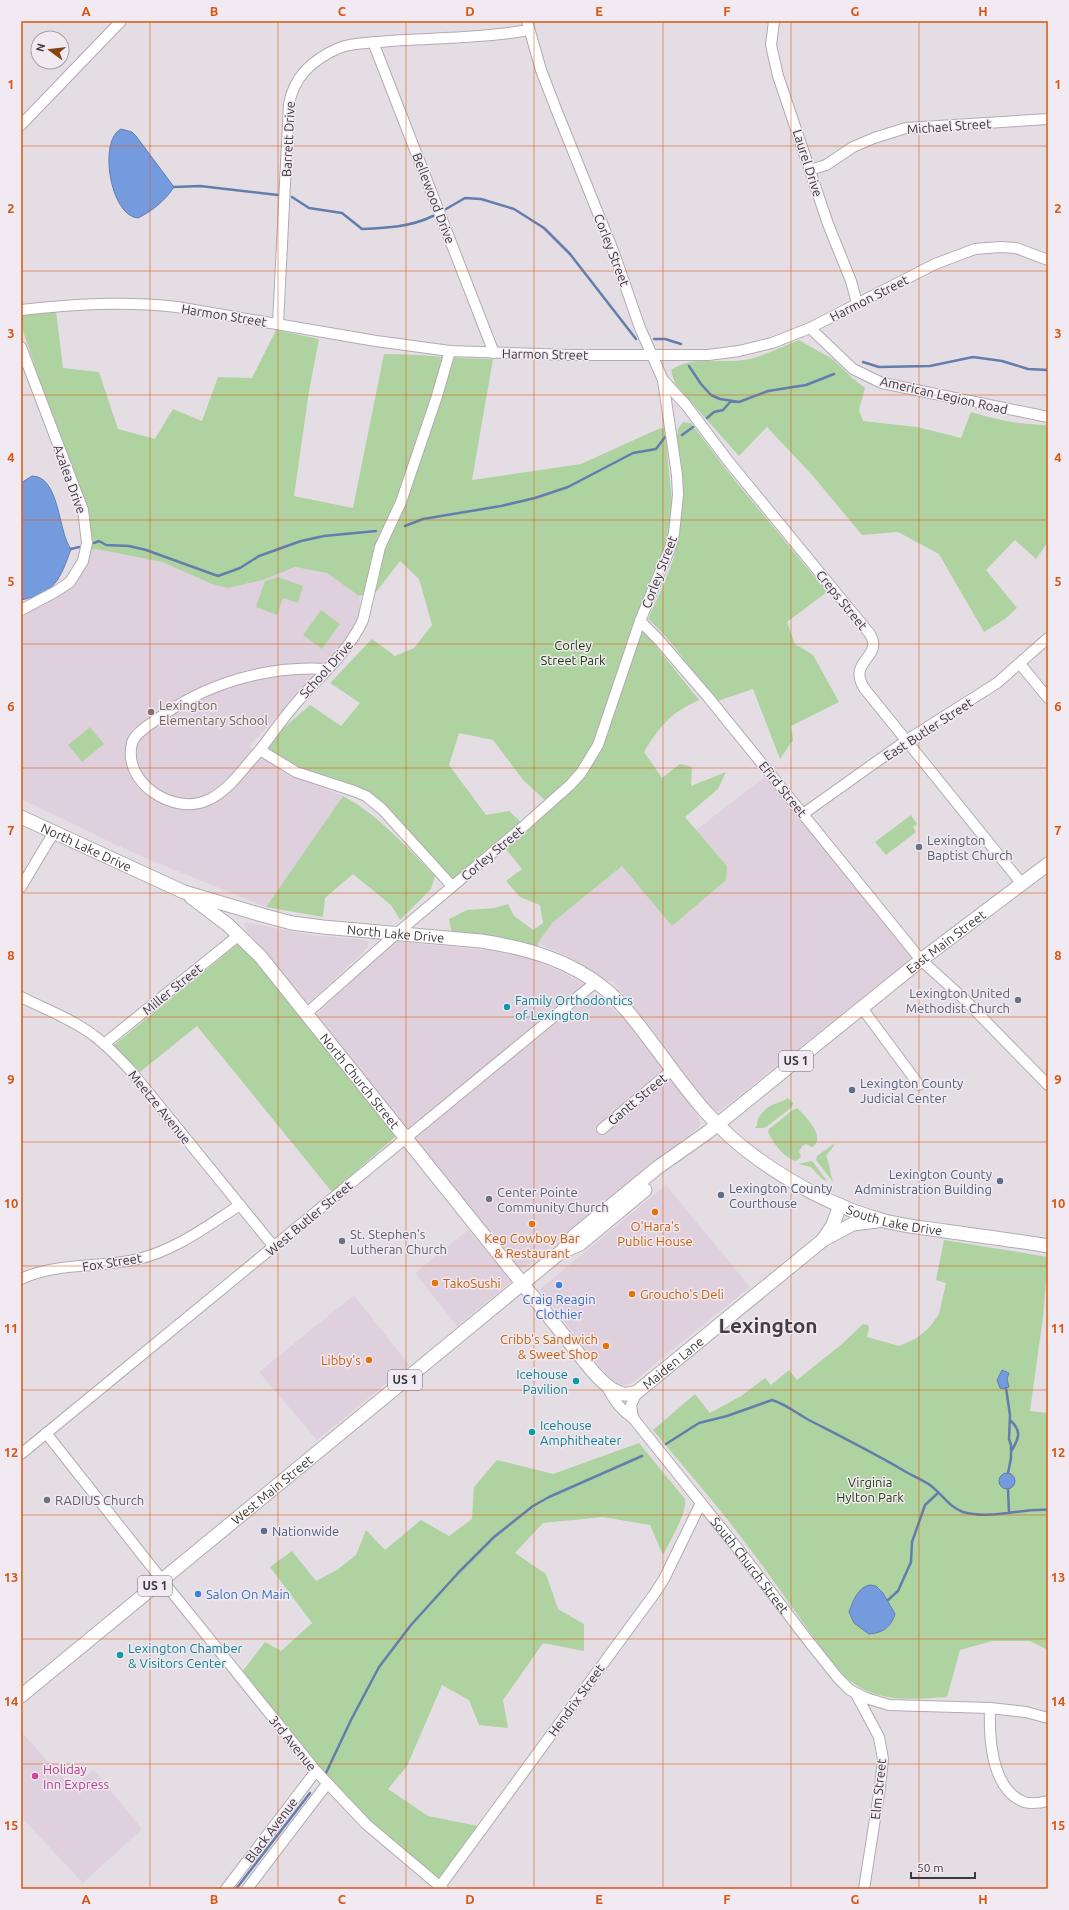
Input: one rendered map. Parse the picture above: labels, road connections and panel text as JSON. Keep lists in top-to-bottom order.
{
  "streets": {
    "main road": [
      "North Lake Drive",
      "East Main Street",
      "US 1",
      "North Church Street",
      "South Lake Drive",
      "Maiden Lane",
      "West Main Street",
      "South Church Street"
    ],
    "street": [
      "Michael Street",
      "Barrett Drive",
      "Laurel Drive",
      "Bellewood Drive",
      "Corley Street",
      "Harmon Street",
      "American Legion Road",
      "Azalea Drive",
      "Creps Street",
      "School Drive",
      "East Butler Street",
      "Efird Street",
      "Miller Street",
      "Gantt Street",
      "Meetze Avenue",
      "West Butler Street",
      "Fox Street",
      "Hendrix Street",
      "3rd Avenue",
      "Elm Street",
      "Black Avenue"
    ]
  },
  "crossings": [
    ["Michael Street", "Laurel Drive"],
    ["Barrett Drive", "Bellewood Drive"],
    ["Barrett Drive", "Corley Street"],
    ["Barrett Drive", "Harmon Street"],
    ["Laurel Drive", "Harmon Street"],
    ["Bellewood Drive", "Harmon Street"],
    ["Corley Street", "Harmon Street"],
    ["Corley Street", "Creps Street"],
    ["Corley Street", "Efird Street"],
    ["Corley Street", "North Lake Drive"],
    ["Corley Street", "North Church Street"],
    ["Harmon Street", "American Legion Road"],
    ["Harmon Street", "School Drive"],
    ["Creps Street", "East Butler Street"],
    ["Creps Street", "East Main Street"],
    ["East Butler Street", "Efird Street"],
    ["Efird Street", "East Main Street"],
    ["North Lake Drive", "East Main Street"],
    ["North Lake Drive", "North Church Street"],
    ["North Lake Drive", "Gantt Street"],
    ["North Lake Drive", "West Butler Street"],
    ["North Lake Drive", "South Lake Drive"],
    ["East Main Street", "North Church Street"],
    ["East Main Street", "South Lake Drive"],
    ["East Main Street", "West Main Street"],
    ["East Main Street", "South Church Street"],
    ["Miller Street", "North Church Street"],
    ["Miller Street", "Meetze Avenue"],
    ["North Church Street", "West Butler Street"],
    ["North Church Street", "West Main Street"],
    ["North Church Street", "South Church Street"],
    ["Meetze Avenue", "West Butler Street"],
    ["Meetze Avenue", "Fox Street"],
    ["West Butler Street", "3rd Avenue"],
    ["South Lake Drive", "Maiden Lane"],
    ["Maiden Lane", "South Church Street"],
    ["West Main Street", "South Church Street"],
    ["West Main Street", "3rd Avenue"],
    ["South Church Street", "Hendrix Street"],
    ["South Church Street", "Elm Street"],
    ["Hendrix Street", "3rd Avenue"],
    ["3rd Avenue", "Black Avenue"]
  ],
  "districts": ["Lexington"],
  "parks": ["Corley Street Park", "Virginia Hylton Park"],
  "places": [
    "Lexington Elementary School",
    "Lexington Baptist Church",
    "Lexington United Methodist Church",
    "Family Orthodontics of Lexington",
    "Lexington County Judicial Center",
    "Lexington County Administration Building",
    "Lexington County Courthouse",
    "Center Pointe Community Church",
    "O'Hara's Public House",
    "Keg Cowboy Bar & Restaurant",
    "St. Stephen's Lutheran Church",
    "TakoSushi",
    "Craig Reagin Clothier",
    "Groucho's Deli",
    "Cribb's Sandwich & Sweet Shop",
    "Libby's",
    "Icehouse Pavilion",
    "Icehouse Amphitheater",
    "RADIUS Church",
    "Nationwide",
    "Salon On Main",
    "Lexington Chamber & Visitors Center",
    "Holiday Inn Express"
  ],
  "scale_bar": "50 m",
  "north": "left",
  "grid": {
    "columns": [
      "A",
      "B",
      "C",
      "D",
      "E",
      "F",
      "G",
      "H"
    ],
    "rows": [
      "1",
      "2",
      "3",
      "4",
      "5",
      "6",
      "7",
      "8",
      "9",
      "10",
      "11",
      "12",
      "13",
      "14",
      "15"
    ]
  }
}
